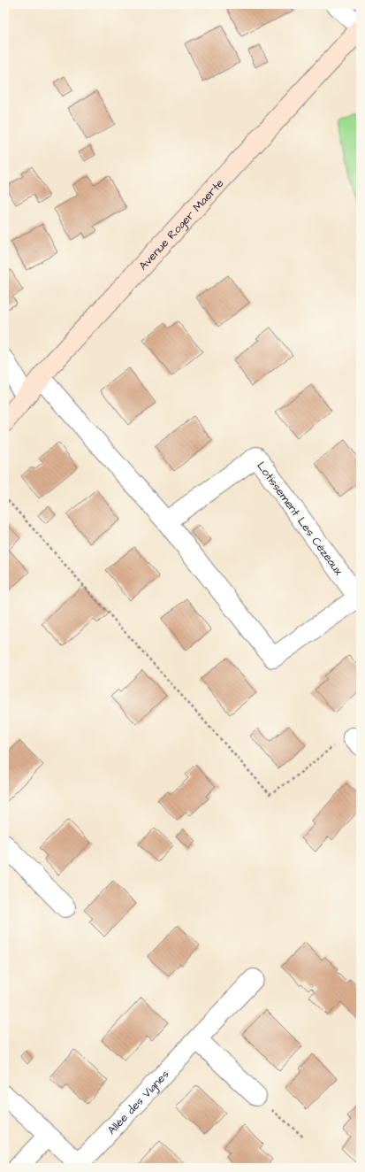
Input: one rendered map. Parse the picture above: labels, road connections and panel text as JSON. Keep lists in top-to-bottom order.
{
  "streets": {
    "main road": ["Avenue Roger Maerte"],
    "street": ["Lotissement Les Cézeaux", "Allée des Vignes"]
  }
}
